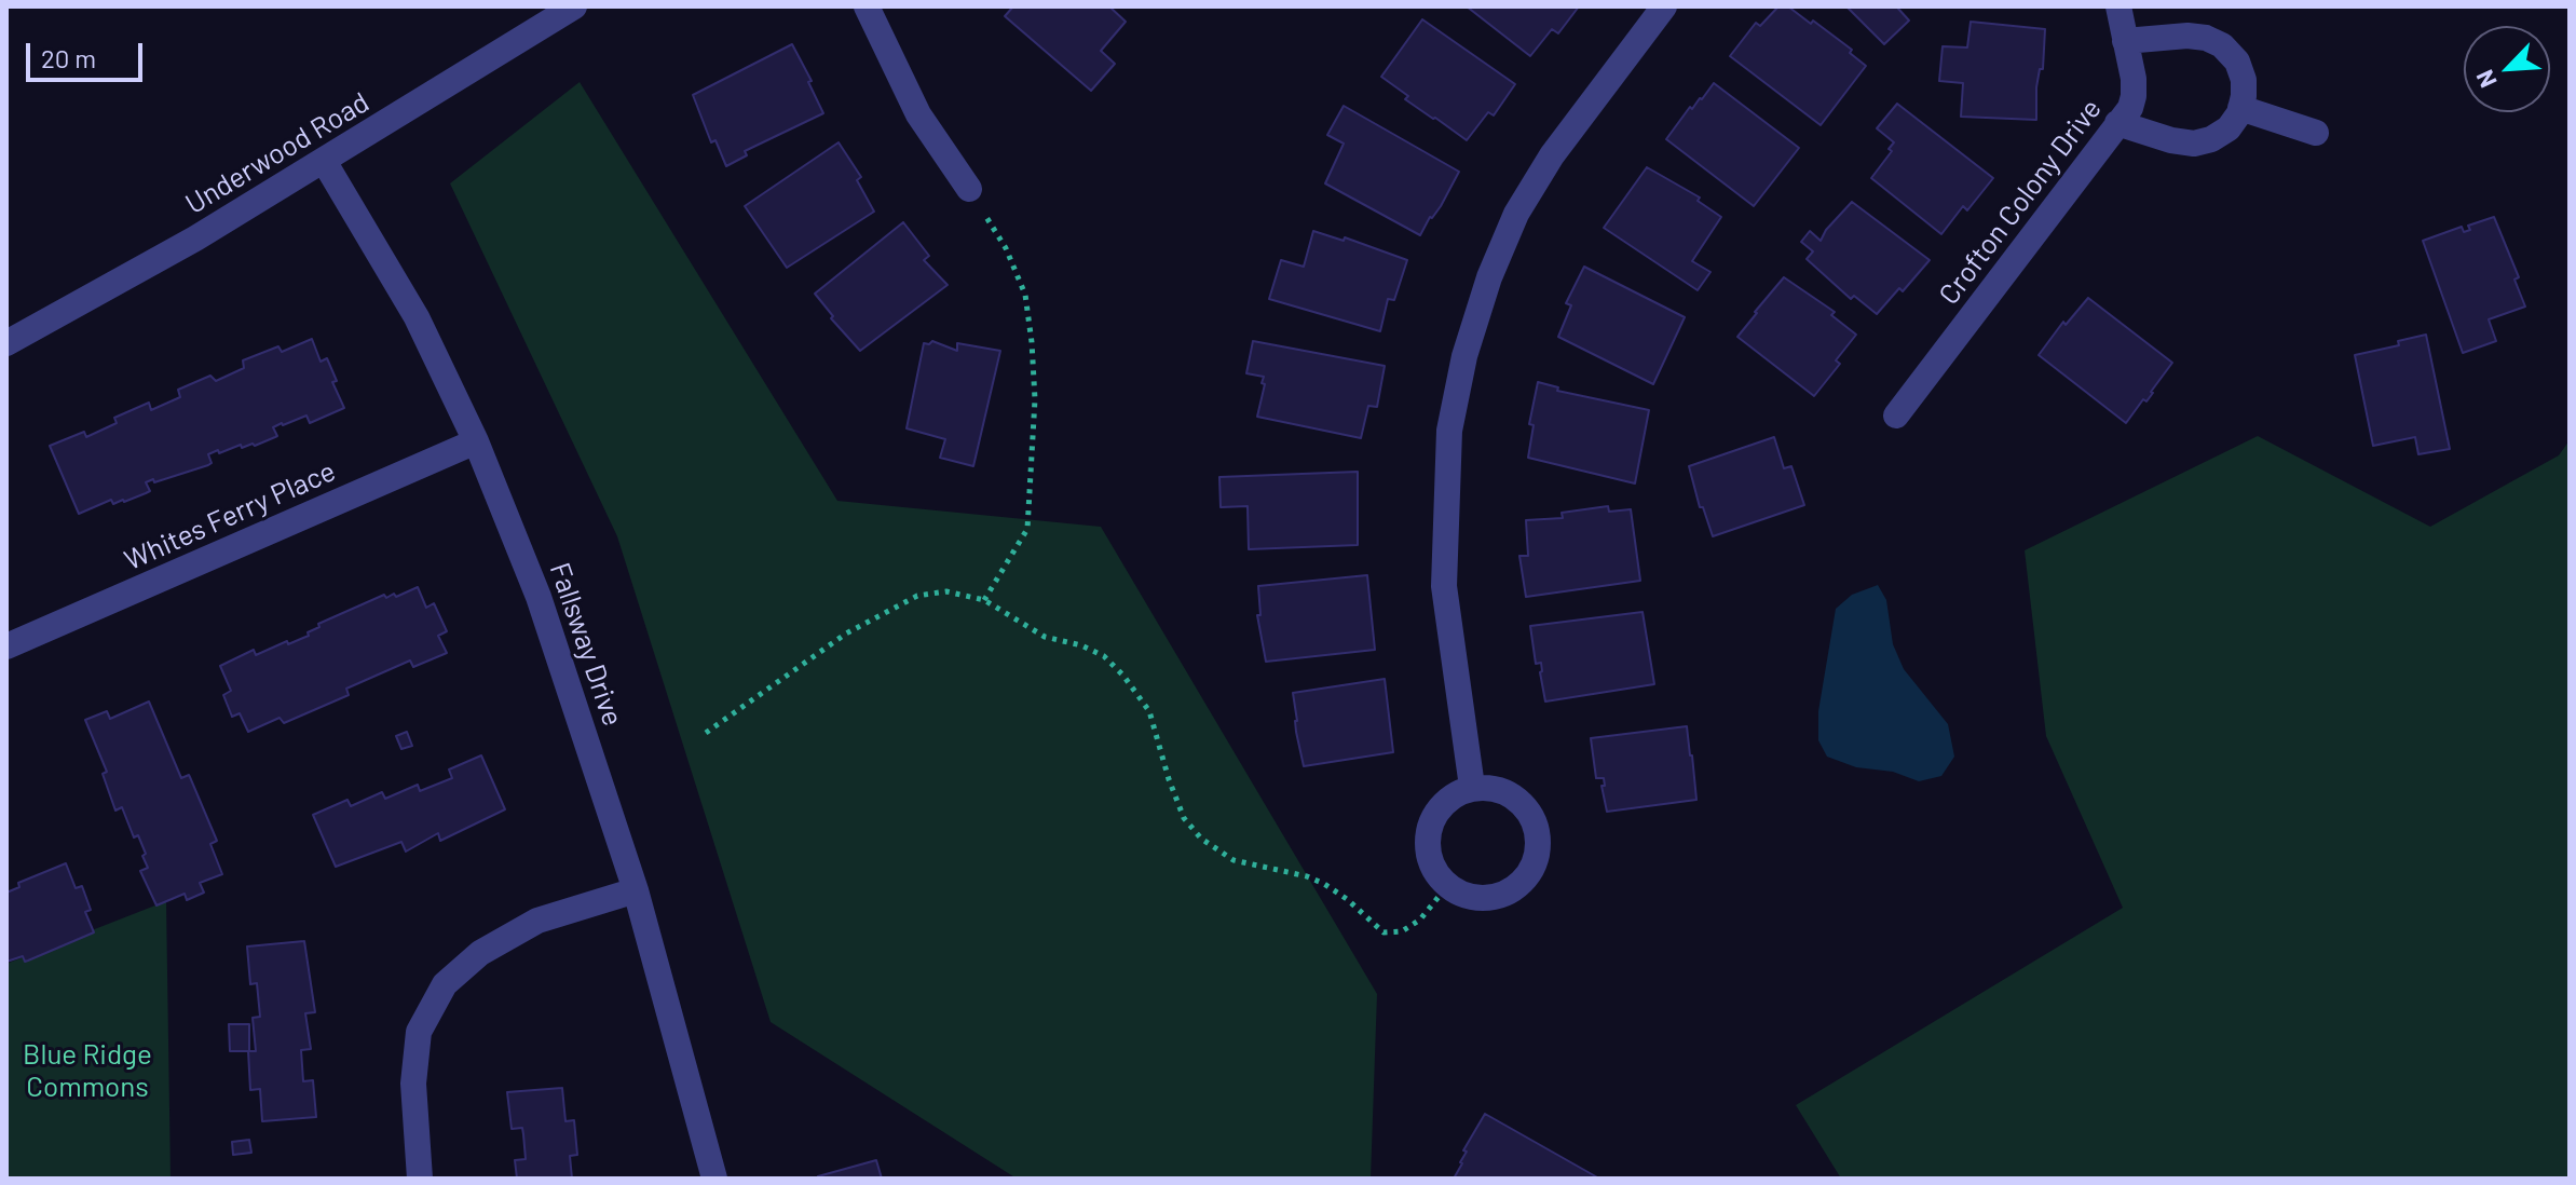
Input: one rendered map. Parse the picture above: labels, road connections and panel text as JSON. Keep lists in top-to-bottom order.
{
  "streets": {
    "street": [
      "Underwood Road",
      "Crofton Colony Drive",
      "Whites Ferry Place",
      "Fallsway Drive"
    ]
  },
  "crossings": [
    ["Underwood Road", "Fallsway Drive"],
    ["Whites Ferry Place", "Fallsway Drive"]
  ],
  "parks": ["Blue Ridge Commons"],
  "scale_bar": "20 m",
  "north": "bottom left"
}
